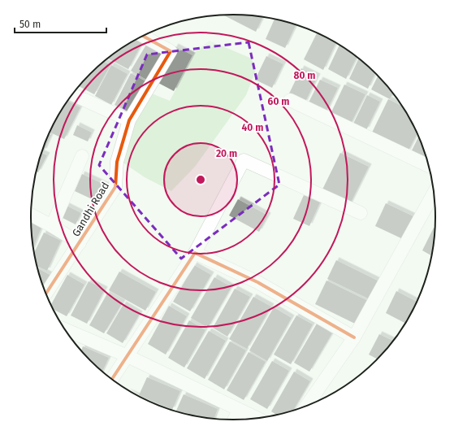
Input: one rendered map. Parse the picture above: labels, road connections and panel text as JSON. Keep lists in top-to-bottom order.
{
  "streets": {
    "street": ["Gandhi Road"]
  },
  "scale_bar": "50 m",
  "rings": [
    "80 m",
    "60 m",
    "40 m",
    "20 m"
  ]
}
